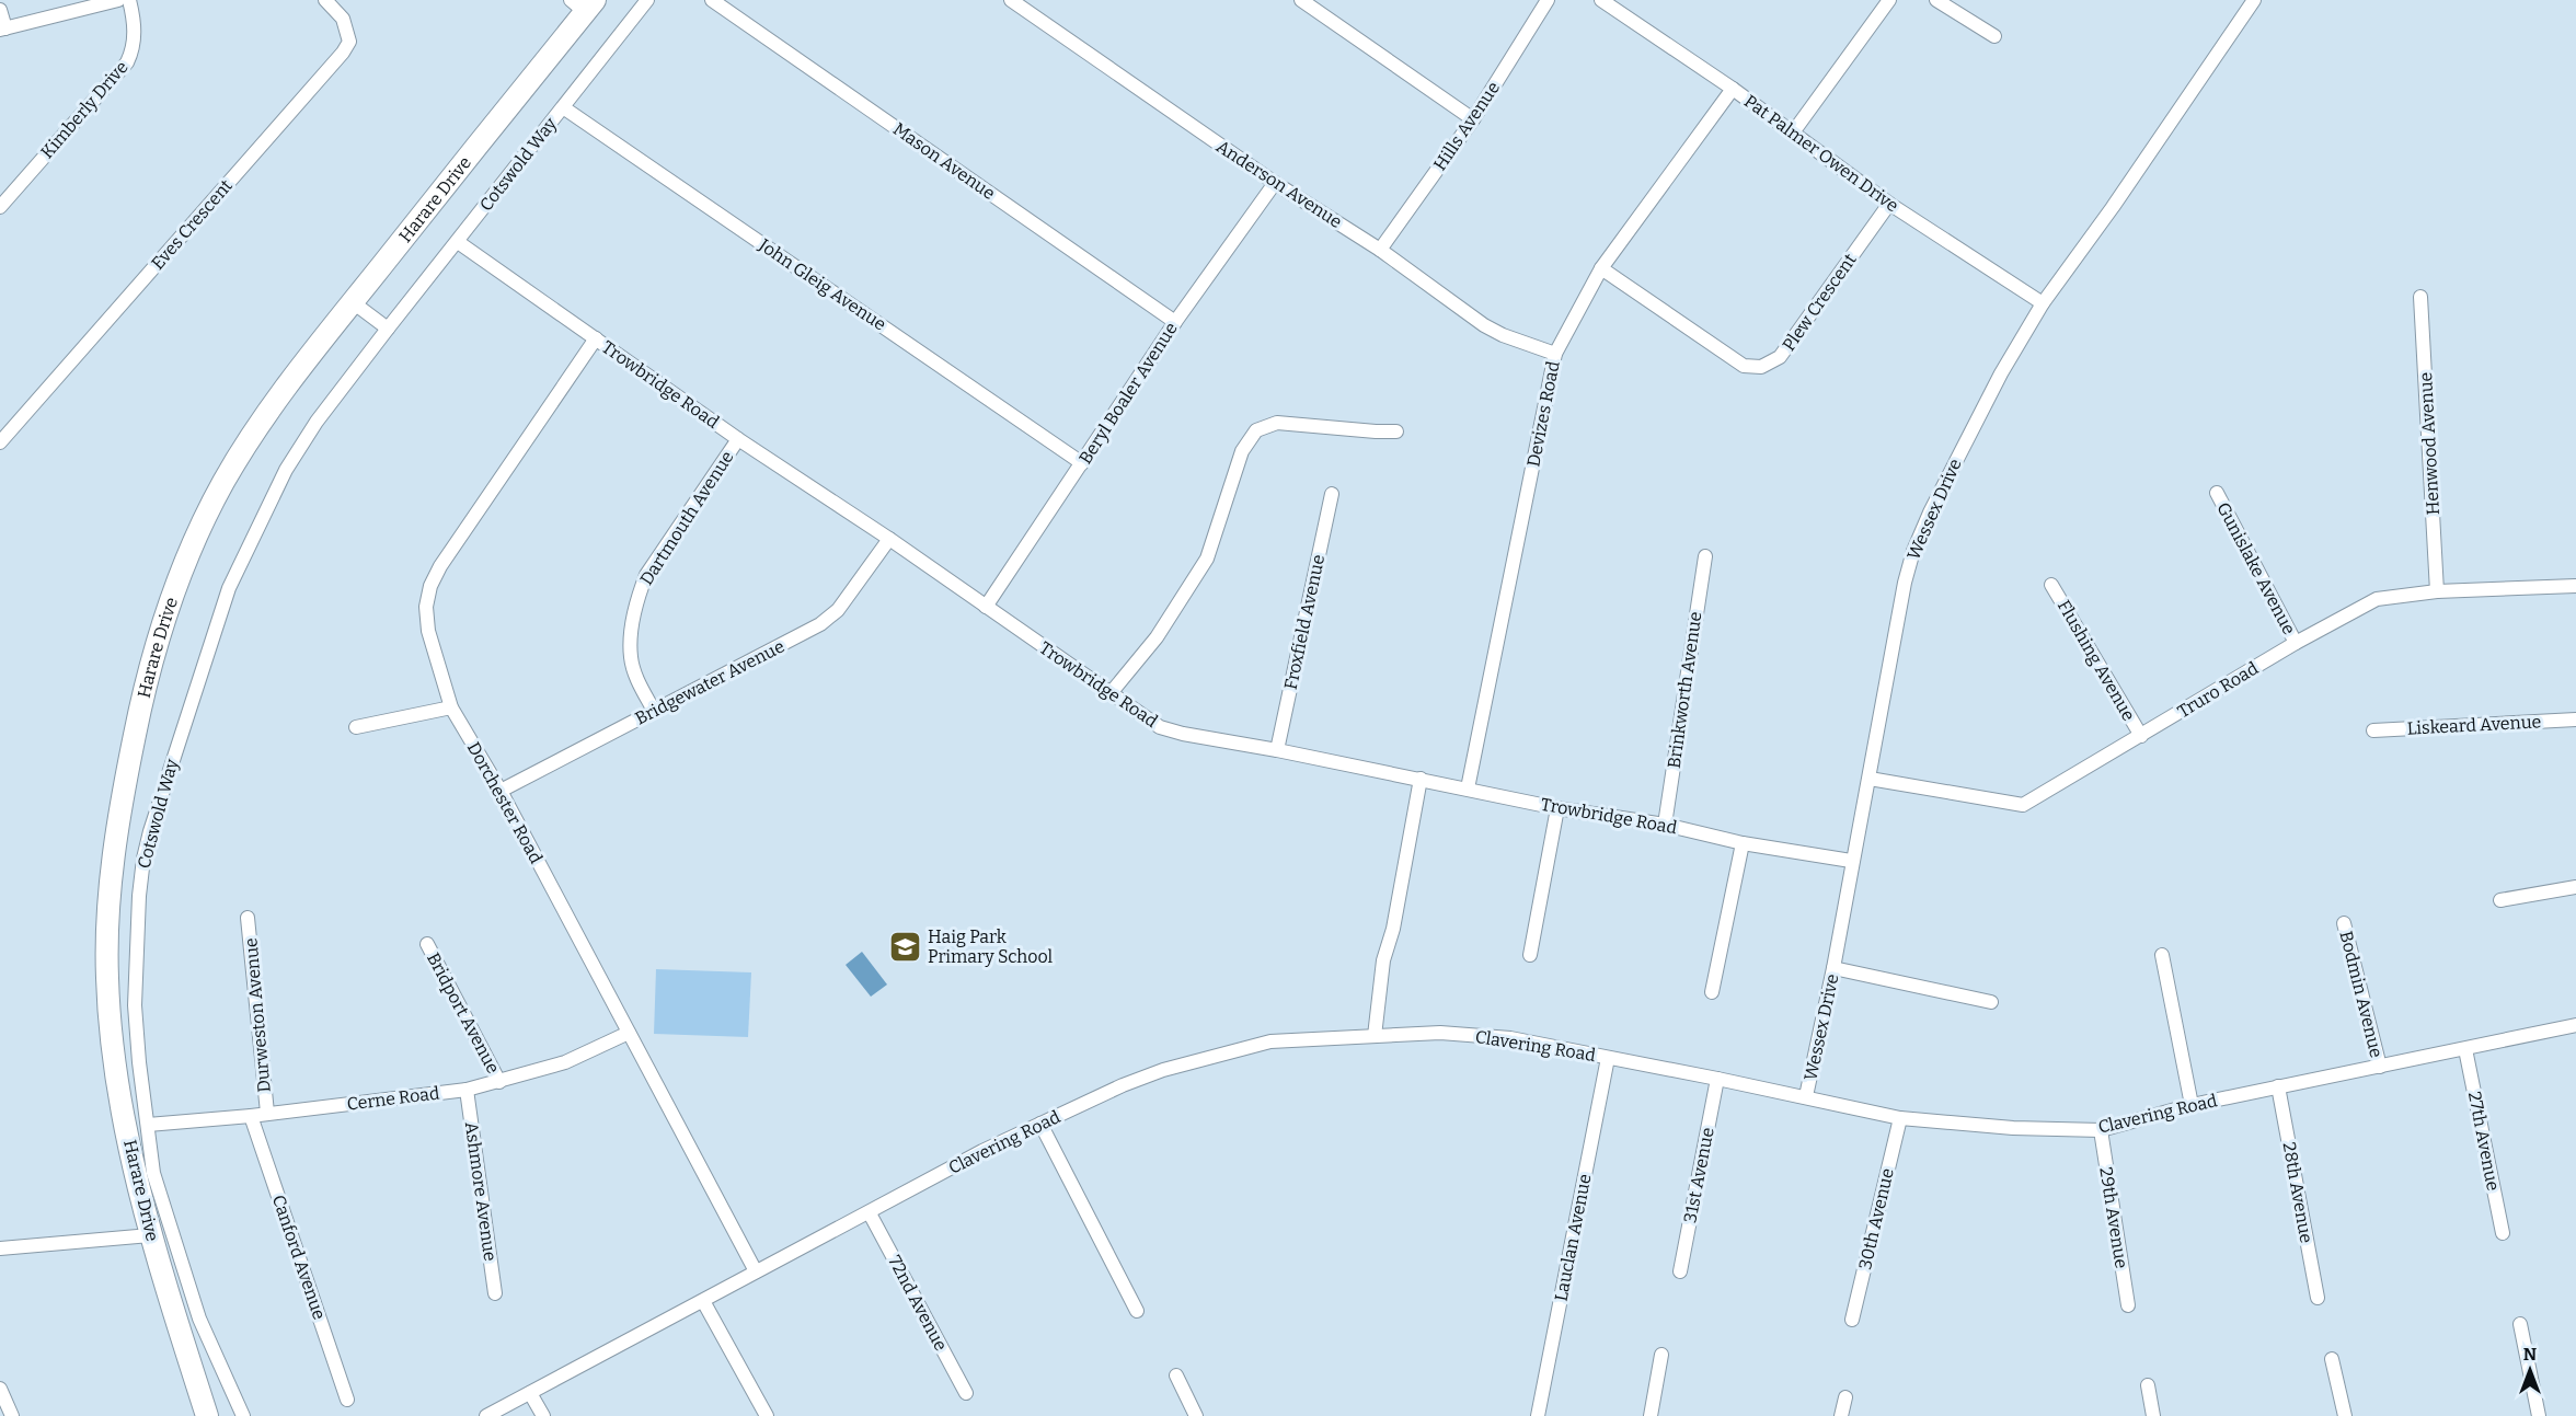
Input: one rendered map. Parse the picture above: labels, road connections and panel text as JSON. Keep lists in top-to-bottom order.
{
  "streets": {
    "main road": ["Harare Drive"],
    "street": [
      "Kimberly Drive",
      "Hills Avenue",
      "Pat Palmer Owen Drive",
      "Mason Avenue",
      "Cotswold Way",
      "Anderson Avenue",
      "Eves Crescent",
      "John Gleig Avenue",
      "Plew Crescent",
      "Trowbridge Road",
      "Beryl Boaler Avenue",
      "Devizes Road",
      "Henwood Avenue",
      "Wessex Drive",
      "Dartmouth Avenue",
      "Gunislake Avenue",
      "Froxfield Avenue",
      "Flushing Avenue",
      "Bridgewater Avenue",
      "Brinkworth Avenue",
      "Truro Road",
      "Liskeard Avenue",
      "Dorchester Road",
      "Bodmin Avenue",
      "Bridport Avenue",
      "Durweston Avenue",
      "Clavering Road",
      "Cerne Road",
      "27th Avenue",
      "31st Avenue",
      "Ashmore Avenue",
      "28th Avenue",
      "29th Avenue",
      "30th Avenue",
      "Lauclan Avenue",
      "Canford Avenue",
      "72nd Avenue"
    ]
  },
  "crossings": [
    ["Hills Avenue", "Anderson Avenue"],
    ["Pat Palmer Owen Drive", "Plew Crescent"],
    ["Pat Palmer Owen Drive", "Devizes Road"],
    ["Pat Palmer Owen Drive", "Wessex Drive"],
    ["Mason Avenue", "Beryl Boaler Avenue"],
    ["Cotswold Way", "John Gleig Avenue"],
    ["Cotswold Way", "Trowbridge Road"],
    ["Cotswold Way", "Cerne Road"],
    ["Anderson Avenue", "Beryl Boaler Avenue"],
    ["Anderson Avenue", "Devizes Road"],
    ["John Gleig Avenue", "Beryl Boaler Avenue"],
    ["Plew Crescent", "Devizes Road"],
    ["Trowbridge Road", "Beryl Boaler Avenue"],
    ["Trowbridge Road", "Devizes Road"],
    ["Trowbridge Road", "Wessex Drive"],
    ["Trowbridge Road", "Dartmouth Avenue"],
    ["Trowbridge Road", "Froxfield Avenue"],
    ["Trowbridge Road", "Bridgewater Avenue"],
    ["Trowbridge Road", "Brinkworth Avenue"],
    ["Trowbridge Road", "Dorchester Road"],
    ["Henwood Avenue", "Truro Road"],
    ["Wessex Drive", "Truro Road"],
    ["Wessex Drive", "Clavering Road"],
    ["Dartmouth Avenue", "Bridgewater Avenue"],
    ["Gunislake Avenue", "Truro Road"],
    ["Flushing Avenue", "Truro Road"],
    ["Bridgewater Avenue", "Dorchester Road"],
    ["Dorchester Road", "Clavering Road"],
    ["Dorchester Road", "Cerne Road"],
    ["Bodmin Avenue", "Clavering Road"],
    ["Bridport Avenue", "Cerne Road"],
    ["Durweston Avenue", "Cerne Road"],
    ["Clavering Road", "27th Avenue"],
    ["Clavering Road", "31st Avenue"],
    ["Clavering Road", "28th Avenue"],
    ["Clavering Road", "29th Avenue"],
    ["Clavering Road", "30th Avenue"],
    ["Clavering Road", "Lauclan Avenue"],
    ["Clavering Road", "72nd Avenue"],
    ["Cerne Road", "Ashmore Avenue"],
    ["Cerne Road", "Canford Avenue"]
  ],
  "places": {
    "school or university": ["Haig Park Primary School"]
  },
  "north": "top"
}
